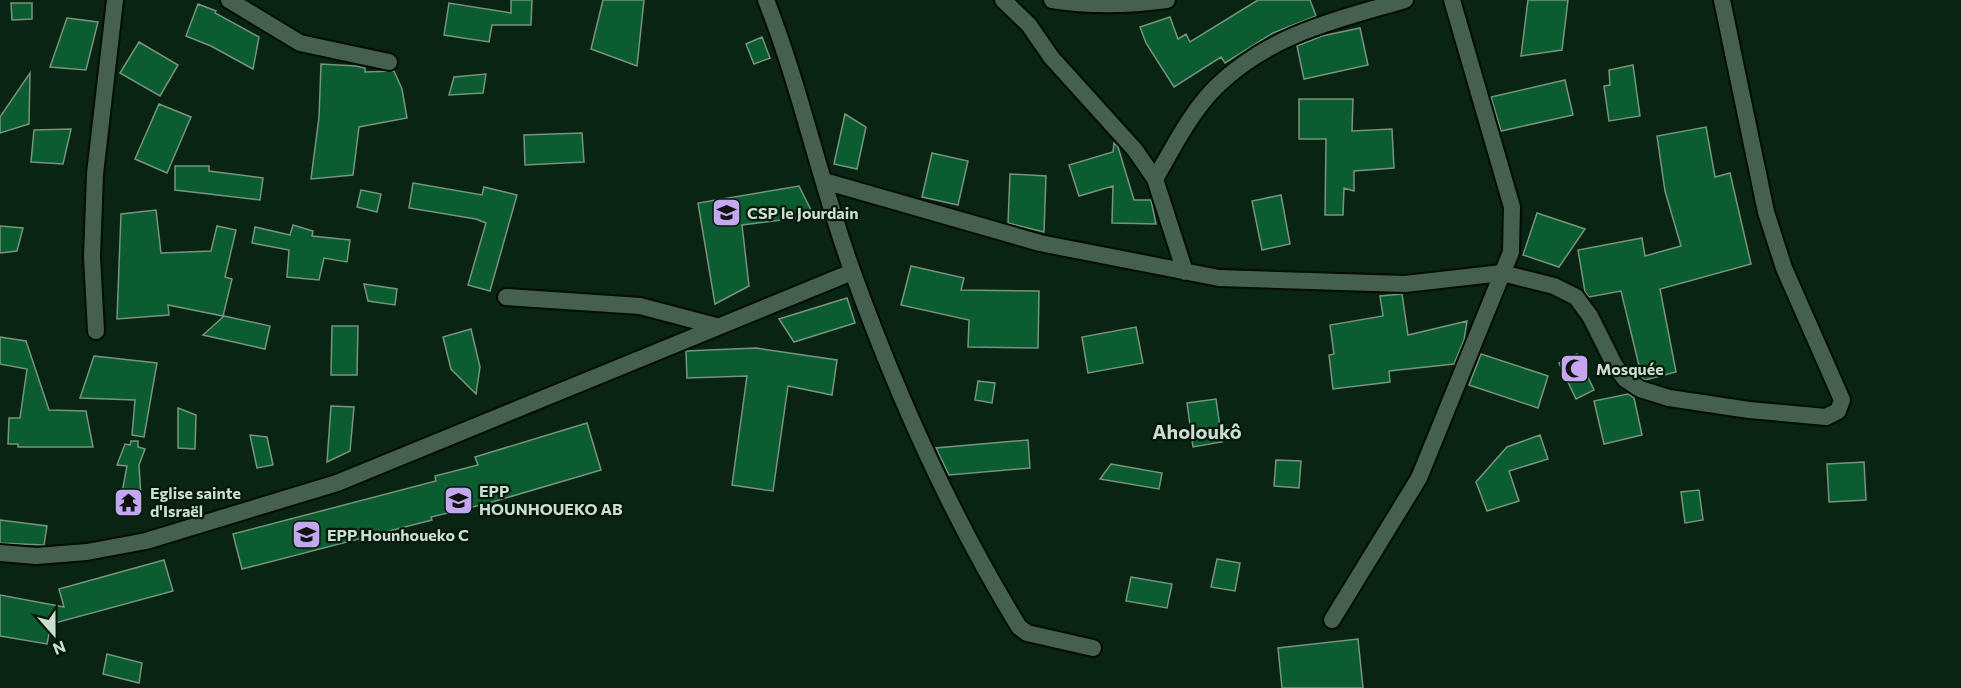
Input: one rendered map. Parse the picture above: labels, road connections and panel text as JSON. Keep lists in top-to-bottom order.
{
  "districts": ["Aholoukô"],
  "places": {
    "school or university": ["CSP le Jourdain", "EPP HOUNHOUEKO AB", "EPP Hounhoueko C"],
    "mosque": ["Mosquée"],
    "temple": ["Eglise sainte d'Israël"]
  },
  "north": "bottom"
}
